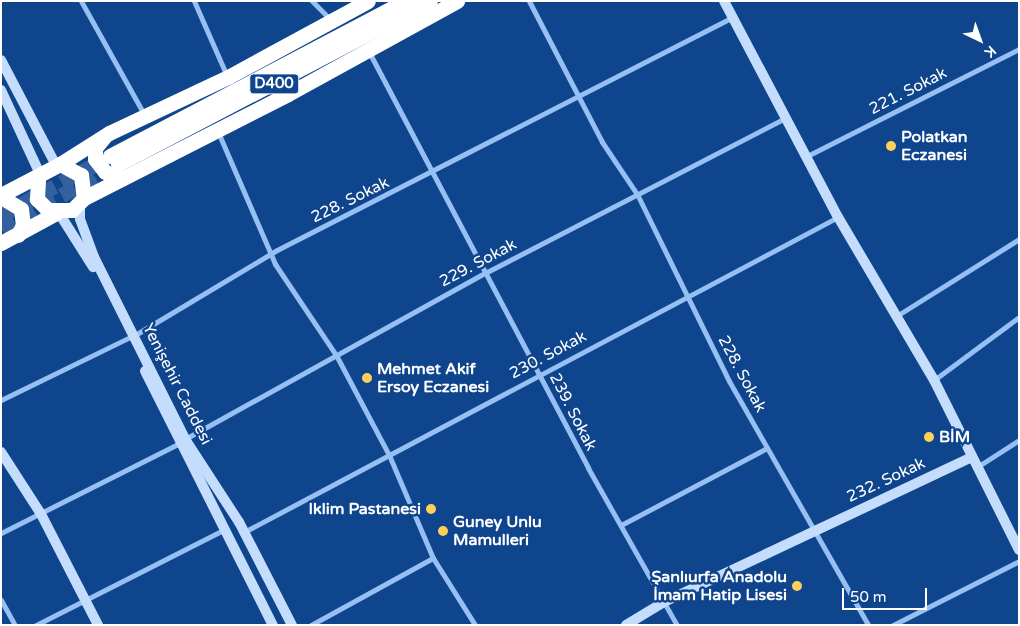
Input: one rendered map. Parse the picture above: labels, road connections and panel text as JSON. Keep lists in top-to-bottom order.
{
  "streets": {
    "highway": ["D400"],
    "street": [
      "221. Sokak",
      "228. Sokak",
      "229. Sokak",
      "230. Sokak",
      "Yenişehir Caddesi",
      "239. Sokak",
      "232. Sokak"
    ]
  },
  "crossings": [
    ["228. Sokak", "229. Sokak"],
    ["228. Sokak", "230. Sokak"],
    ["228. Sokak", "Yenişehir Caddesi"],
    ["228. Sokak", "239. Sokak"],
    ["228. Sokak", "232. Sokak"],
    ["229. Sokak", "Yenişehir Caddesi"],
    ["229. Sokak", "239. Sokak"],
    ["230. Sokak", "Yenişehir Caddesi"],
    ["230. Sokak", "239. Sokak"],
    ["239. Sokak", "232. Sokak"]
  ],
  "places": [
    "Polatkan Eczanesi",
    "Mehmet Akif Ersoy Eczanesi",
    "BİM",
    "Iklim Pastanesi",
    "Guney Unlu Mamulleri",
    "Şanlıurfa Anadolu İmam Hatip Lisesi"
  ],
  "scale_bar": "50 m",
  "north": "bottom right"
}
